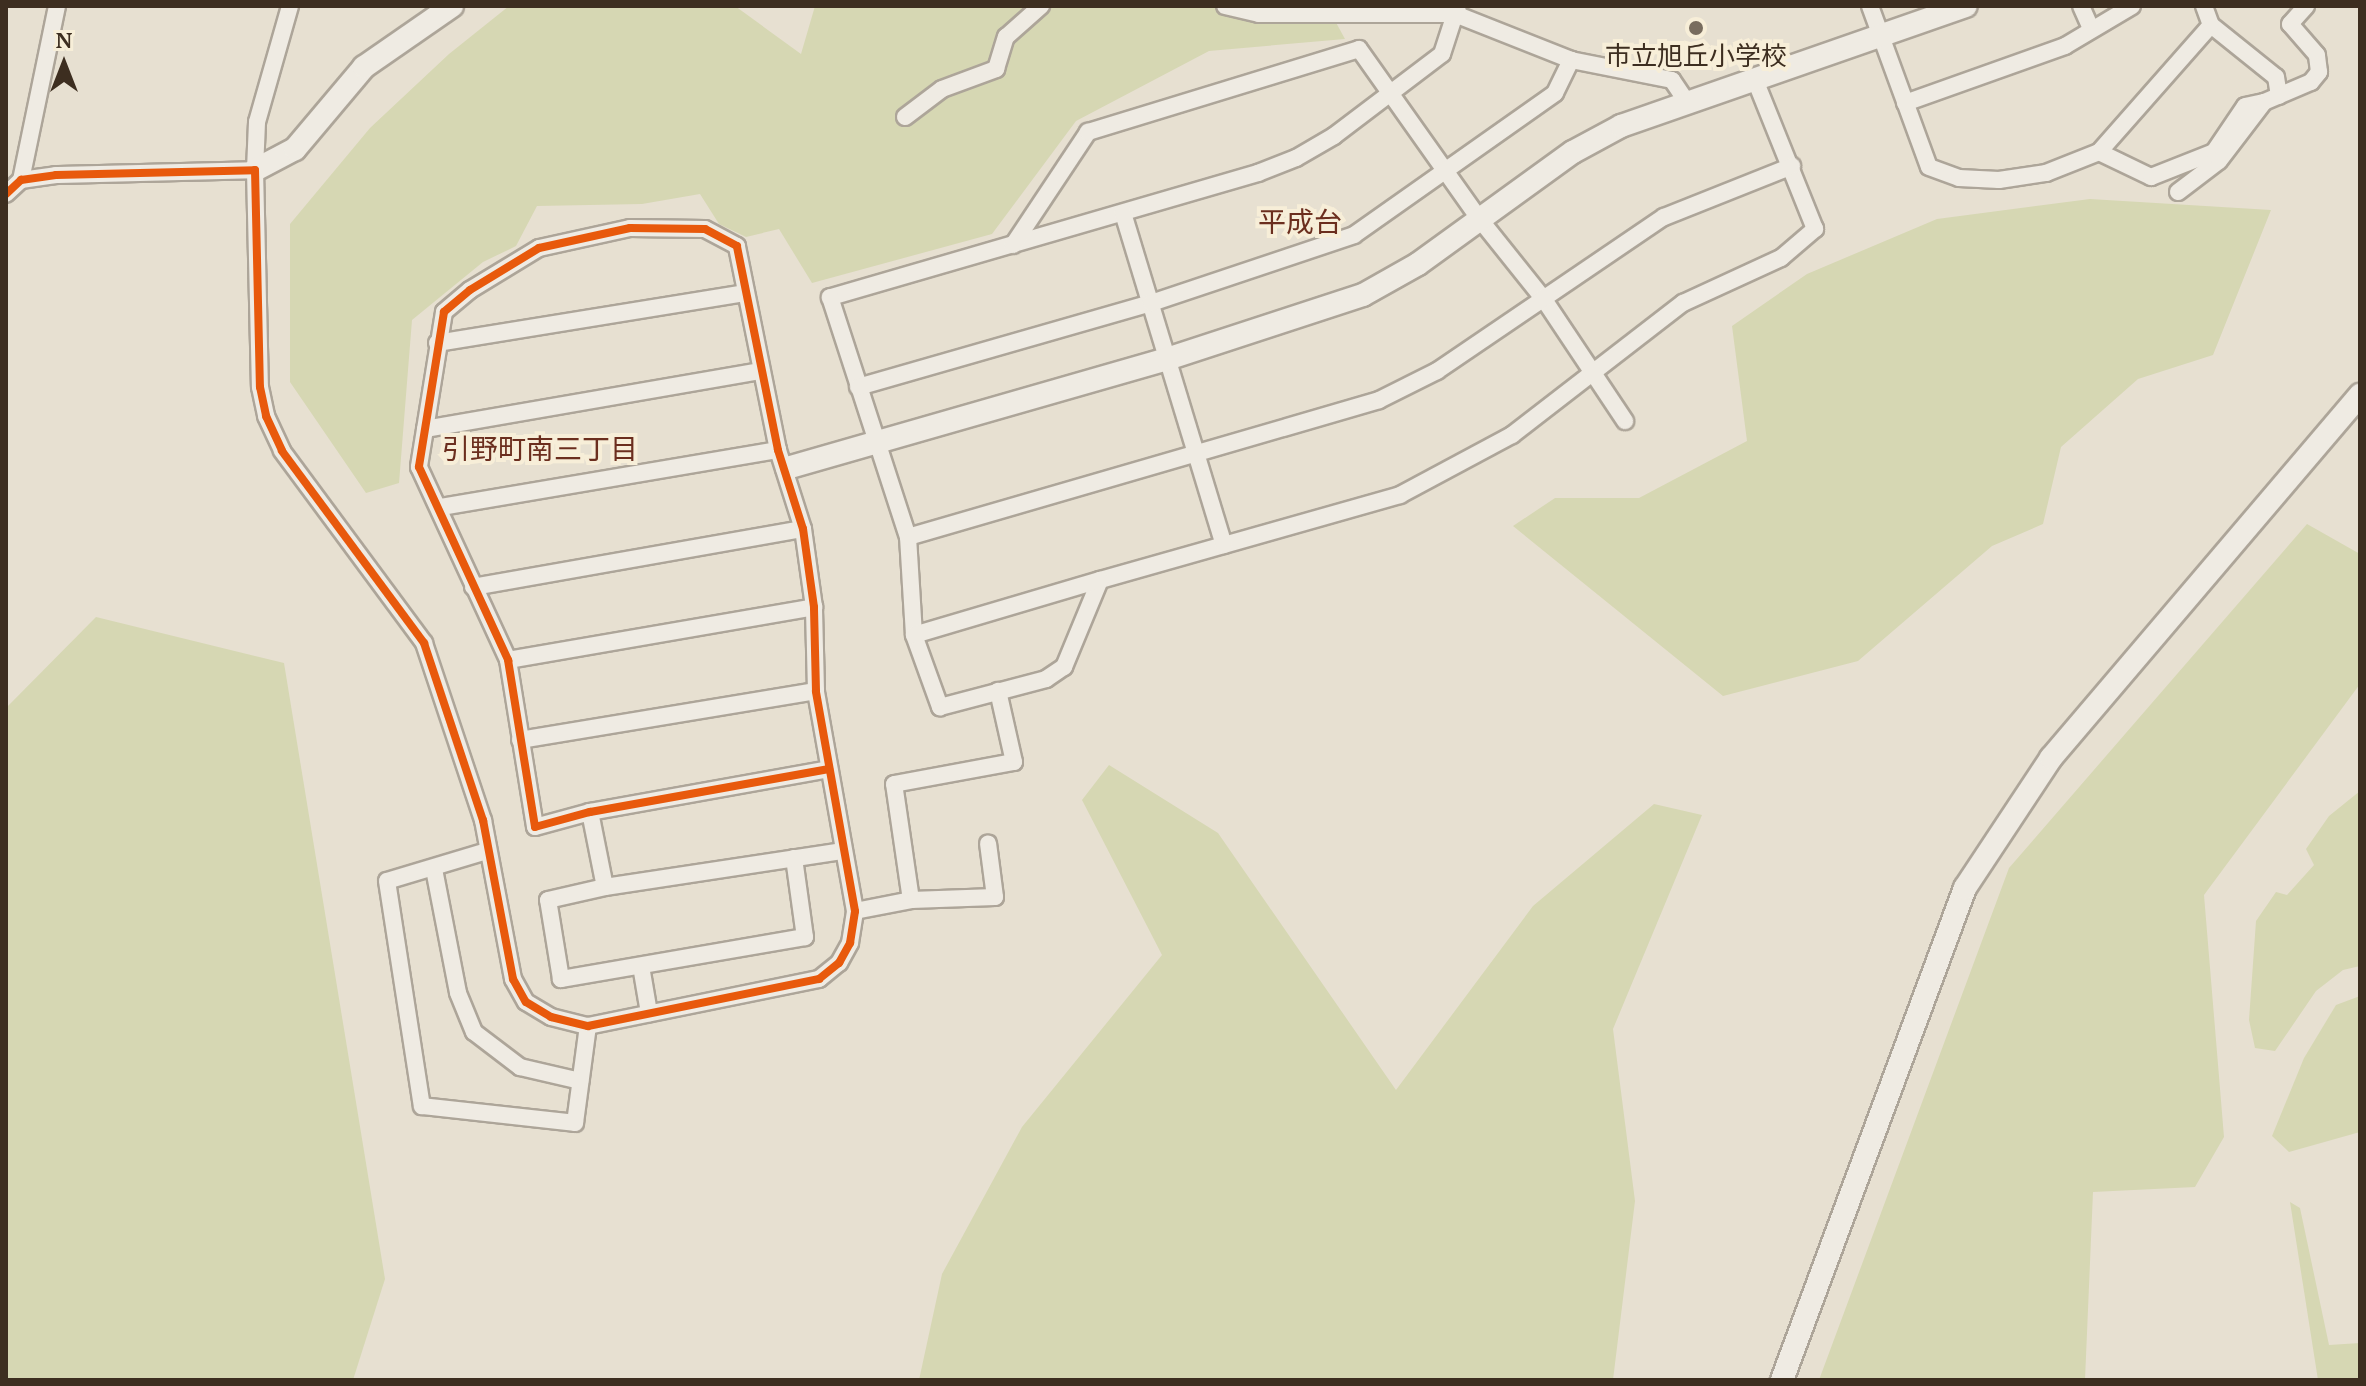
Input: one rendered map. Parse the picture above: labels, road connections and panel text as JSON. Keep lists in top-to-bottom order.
{
  "districts": ["平成台", "引野町南三丁目"],
  "places": ["市立旭丘小学校"],
  "north": "top"
}
